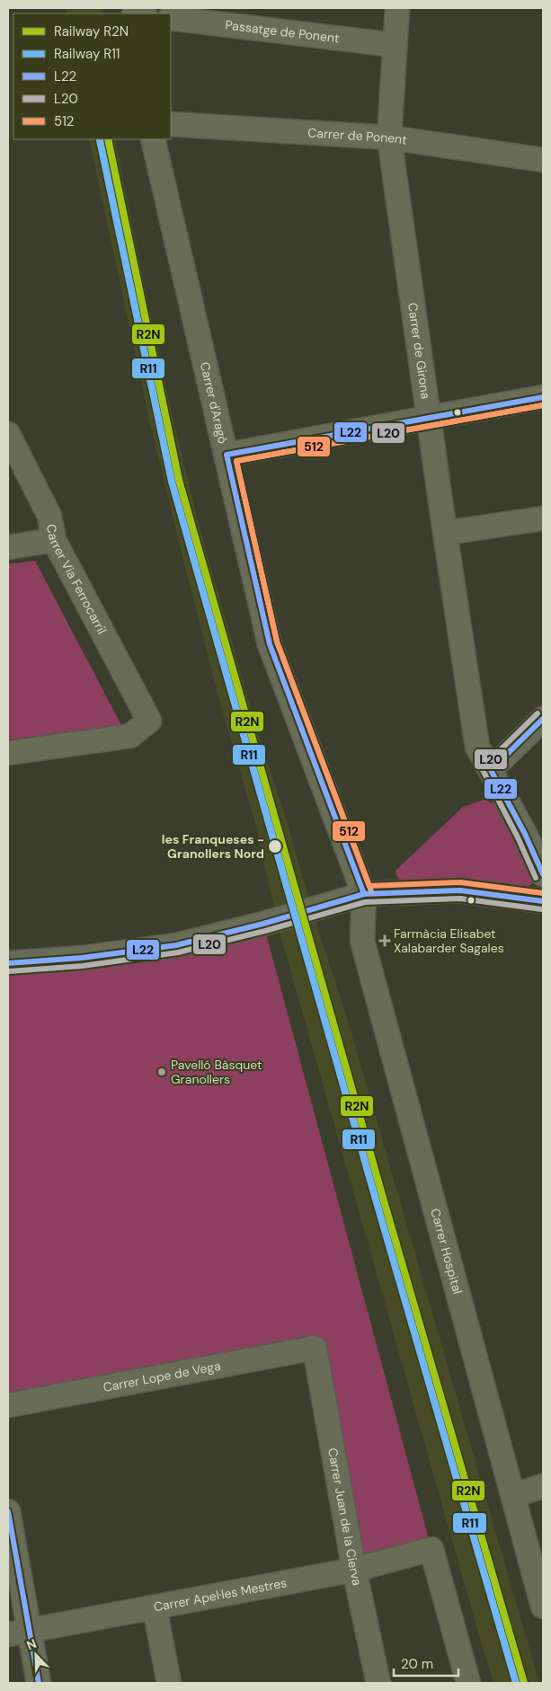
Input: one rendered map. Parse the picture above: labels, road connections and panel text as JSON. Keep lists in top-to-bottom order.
{
  "streets": {
    "street": [
      "Passatge de Ponent",
      "Carrer de Ponent",
      "Carrer de Girona",
      "Carrer d'Aragó",
      "Carrer Via Ferrocarril",
      "Carrer Hospital",
      "Carrer Lope de Vega",
      "Carrer Juan de la Cierva",
      "Carrer Apel·les Mestres"
    ]
  },
  "crossings": [
    ["Passatge de Ponent", "Carrer de Girona"],
    ["Carrer de Ponent", "Carrer de Girona"],
    ["Carrer d'Aragó", "Carrer Hospital"],
    ["Carrer Lope de Vega", "Carrer Juan de la Cierva"],
    ["Carrer Juan de la Cierva", "Carrer Apel·les Mestres"]
  ],
  "places": {
    "other": ["les Franqueses - Granollers Nord", "Pavelló Bàsquet Granollers"],
    "health": ["Farmàcia Elisabet Xalabarder Sagales"]
  },
  "lines": [
    "rail line R2N",
    "rail line R11",
    "transit line L22",
    "transit line L20",
    "transit line 512"
  ],
  "legend": [
    "Railway R2N",
    "Railway R11",
    "L22",
    "L20",
    "512"
  ],
  "scale_bar": "20 m",
  "north": "top left"
}
